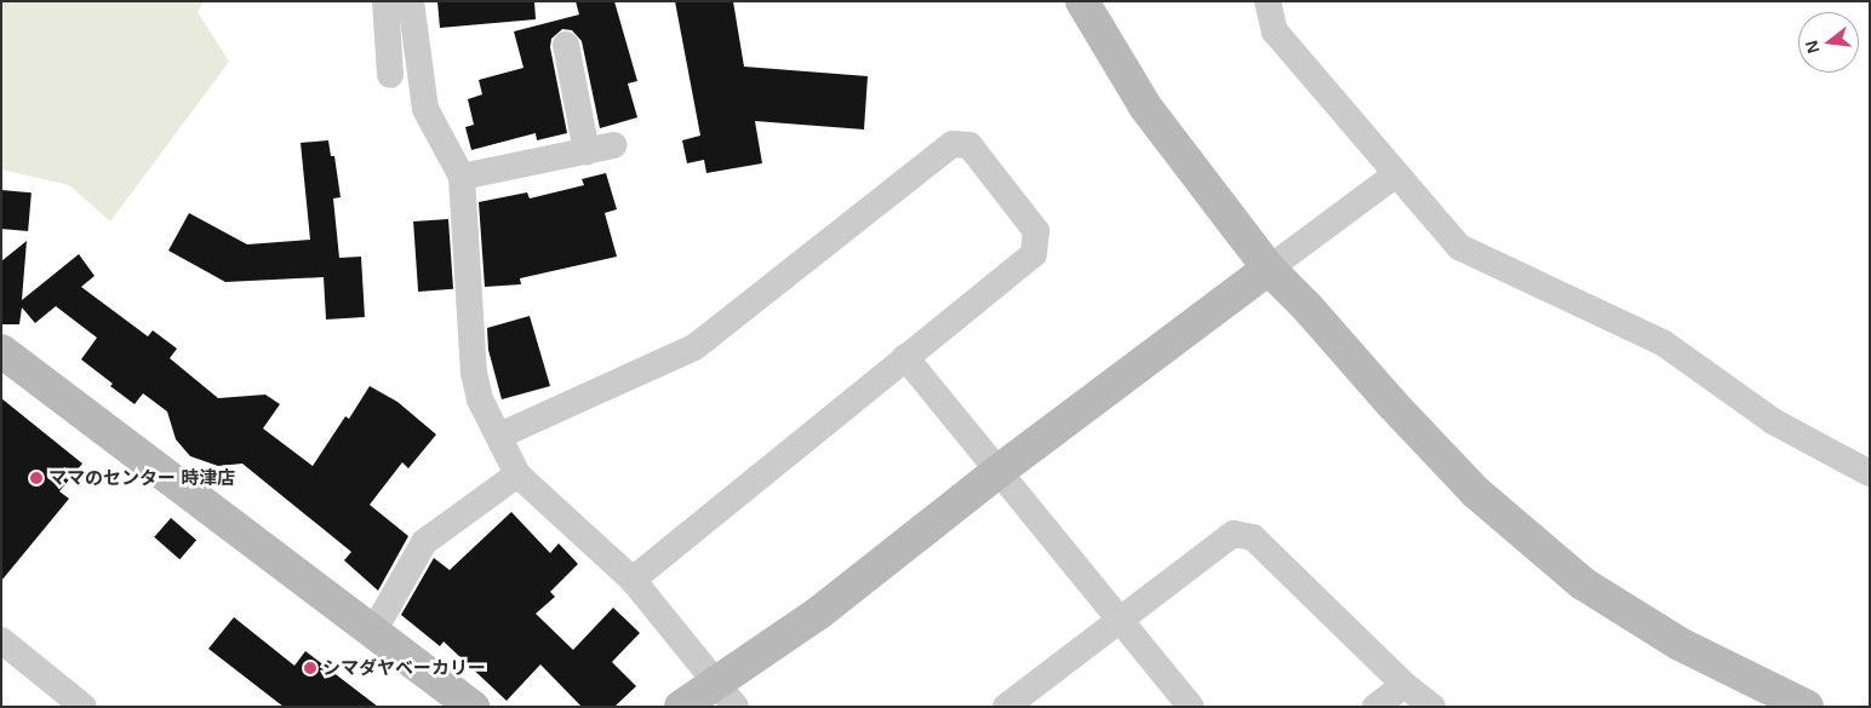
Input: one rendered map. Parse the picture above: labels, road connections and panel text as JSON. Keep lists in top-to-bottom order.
{
  "places": ["ママのセンター 時津店", "シマダヤベーカリー"],
  "north": "left"
}
